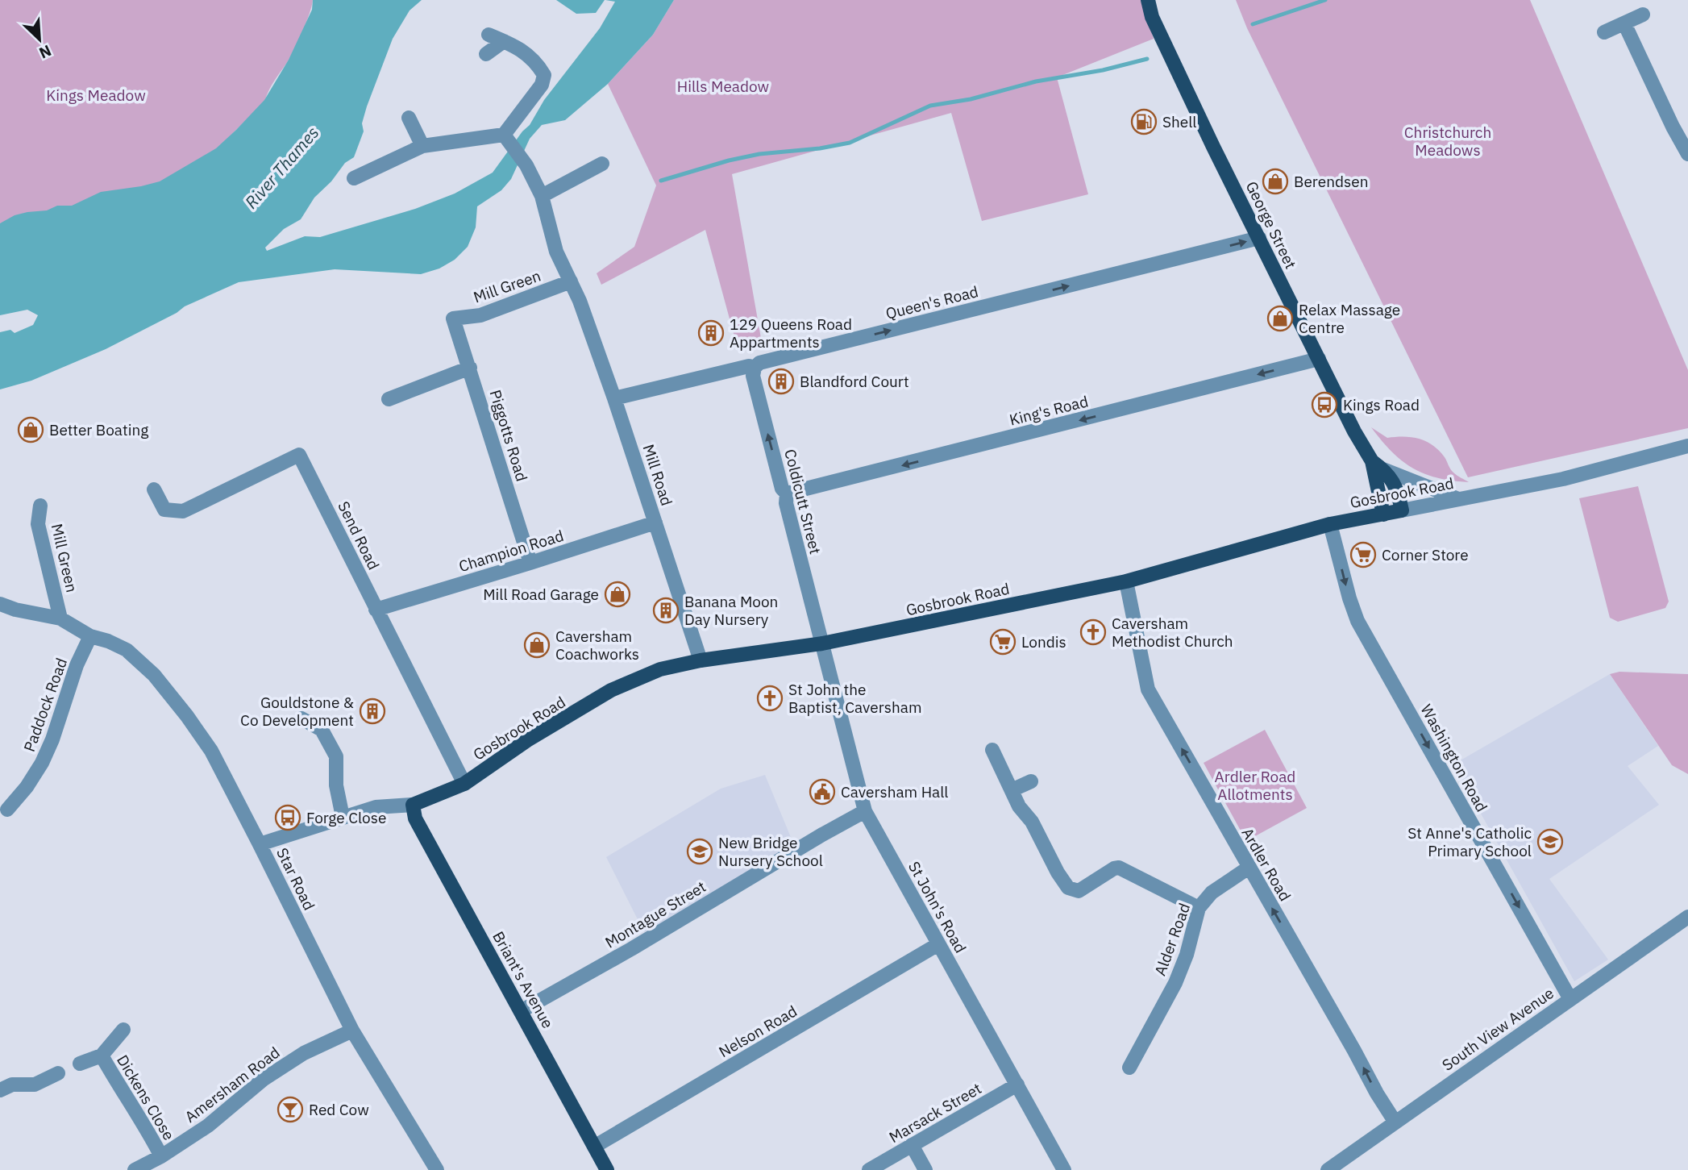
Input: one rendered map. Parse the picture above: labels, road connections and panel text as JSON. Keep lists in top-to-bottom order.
{
  "streets": {
    "main road": ["George Street", "Gosbrook Road", "Briant's Avenue"],
    "street": [
      "Mill Green",
      "Queen's Road",
      "King's Road",
      "Piggotts Road",
      "Mill Road",
      "Coldicutt Street",
      "Send Road",
      "Champion Road",
      "Paddock Road",
      "Washington Road",
      "Ardler Road",
      "Star Road",
      "St John's Road",
      "Montague Street",
      "Alder Road",
      "South View Avenue",
      "Nelson Road",
      "Amersham Road",
      "Dickens Close",
      "Marsack Street"
    ]
  },
  "crossings": [
    ["George Street", "Queen's Road"],
    ["George Street", "King's Road"],
    ["George Street", "Gosbrook Road"],
    ["Mill Green", "Piggotts Road"],
    ["Mill Green", "Mill Road"],
    ["Mill Green", "Star Road"],
    ["Queen's Road", "Mill Road"],
    ["Queen's Road", "Coldicutt Street"],
    ["King's Road", "Coldicutt Street"],
    ["Piggotts Road", "Champion Road"],
    ["Mill Road", "Gosbrook Road"],
    ["Mill Road", "Champion Road"],
    ["Gosbrook Road", "Coldicutt Street"],
    ["Gosbrook Road", "Send Road"],
    ["Gosbrook Road", "Washington Road"],
    ["Gosbrook Road", "Ardler Road"],
    ["Gosbrook Road", "Star Road"],
    ["Gosbrook Road", "St John's Road"],
    ["Gosbrook Road", "Briant's Avenue"],
    ["Coldicutt Street", "St John's Road"],
    ["Send Road", "Champion Road"],
    ["Paddock Road", "Star Road"],
    ["Washington Road", "South View Avenue"],
    ["Ardler Road", "Alder Road"],
    ["Ardler Road", "South View Avenue"],
    ["Star Road", "Amersham Road"],
    ["St John's Road", "Montague Street"],
    ["St John's Road", "Nelson Road"],
    ["St John's Road", "Marsack Street"],
    ["Montague Street", "Briant's Avenue"],
    ["Briant's Avenue", "Nelson Road"],
    ["Amersham Road", "Dickens Close"]
  ],
  "one_way": [
    "Queen's Road",
    "King's Road",
    "Coldicutt Street",
    "Washington Road",
    "Ardler Road"
  ],
  "water": ["River Thames"],
  "parks": [
    "Hills Meadow",
    "Kings Meadow",
    "Christchurch Meadows",
    "Ardler Road Allotments"
  ],
  "places": {
    "fuel station": ["Shell"],
    "shop": [
      "Berendsen",
      "Relax Massage Centre",
      "Better Boating",
      "Mill Road Garage",
      "Caversham Coachworks"
    ],
    "building": [
      "129 Queens Road Appartments",
      "Blandford Court",
      "Banana Moon Day Nursery",
      "Gouldstone & Co Development"
    ],
    "bus stop": ["Kings Road", "Forge Close"],
    "supermarket": ["Corner Store", "Londis"],
    "church": ["Caversham Methodist Church", "St John the Baptist, Caversham"],
    "public building": ["Caversham Hall"],
    "school or university": ["St Anne's Catholic Primary School", "New Bridge Nursery School"],
    "bar": ["Red Cow"]
  },
  "north": "bottom right"
}
